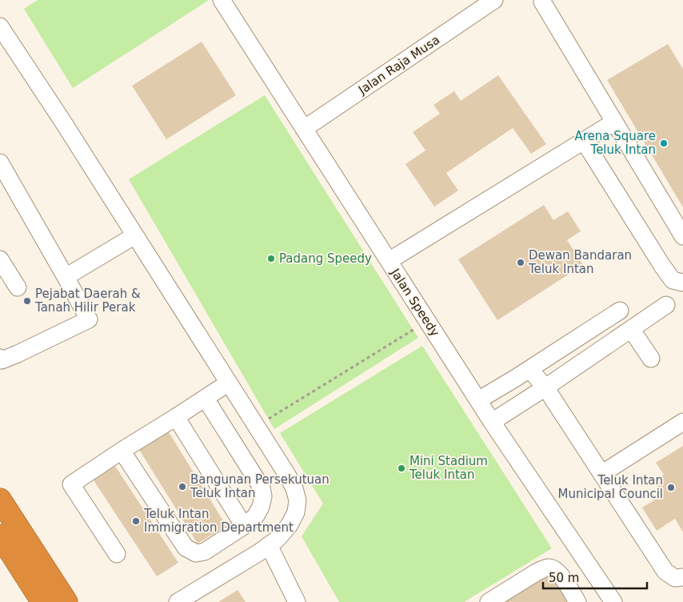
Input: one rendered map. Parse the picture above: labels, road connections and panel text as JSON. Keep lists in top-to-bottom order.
{
  "streets": {
    "street": ["Jalan Raja Musa", "Jalan Speedy"]
  },
  "crossings": [
    ["Jalan Raja Musa", "Jalan Speedy"]
  ],
  "places": [
    "Arena Square Teluk Intan",
    "Padang Speedy",
    "Dewan Bandaran Teluk Intan",
    "Pejabat Daerah & Tanah Hilir Perak",
    "Mini Stadium Teluk Intan",
    "Bangunan Persekutuan Teluk Intan",
    "Teluk Intan Municipal Council",
    "Teluk Intan Immigration Department"
  ],
  "scale_bar": "50 m"
}
